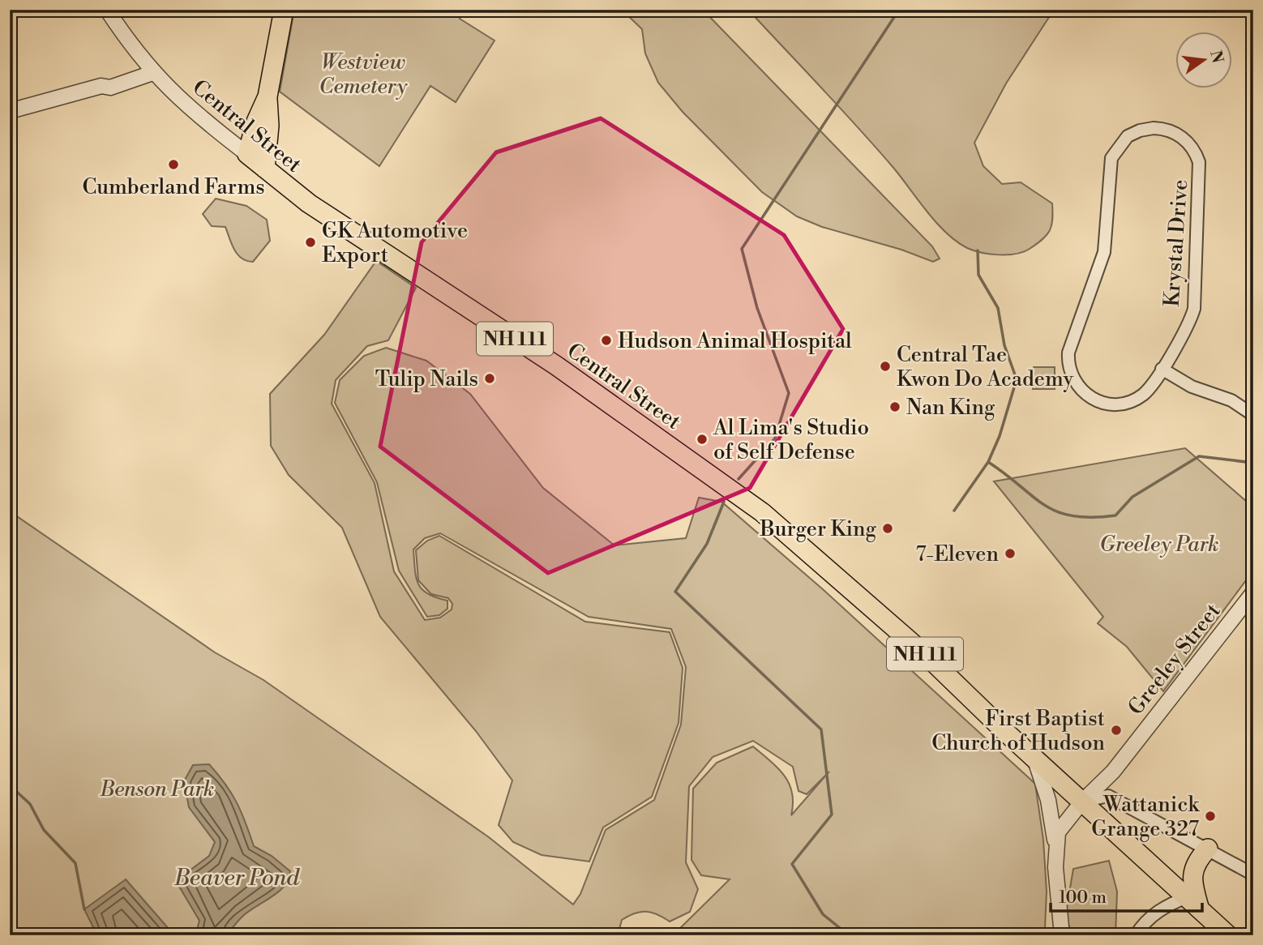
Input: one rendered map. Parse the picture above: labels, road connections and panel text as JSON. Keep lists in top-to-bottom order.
{
  "streets": {
    "main road": ["Central Street", "NH 111"],
    "street": ["Krystal Drive", "Greeley Street"]
  },
  "crossings": [
    ["Central Street", "Greeley Street"]
  ],
  "water": ["Beaver Pond"],
  "parks": ["Westview Cemetery", "Greeley Park", "Benson Park"],
  "places": [
    "Cumberland Farms",
    "GK Automotive Export",
    "Hudson Animal Hospital",
    "Central Tae Kwon Do Academy",
    "Tulip Nails",
    "Nan King",
    "Al Lima's Studio of Self Defense",
    "Burger King",
    "7-Eleven",
    "First Baptist Church of Hudson",
    "Wattanick Grange 327"
  ],
  "scale_bar": "100 m",
  "north": "right"
}
